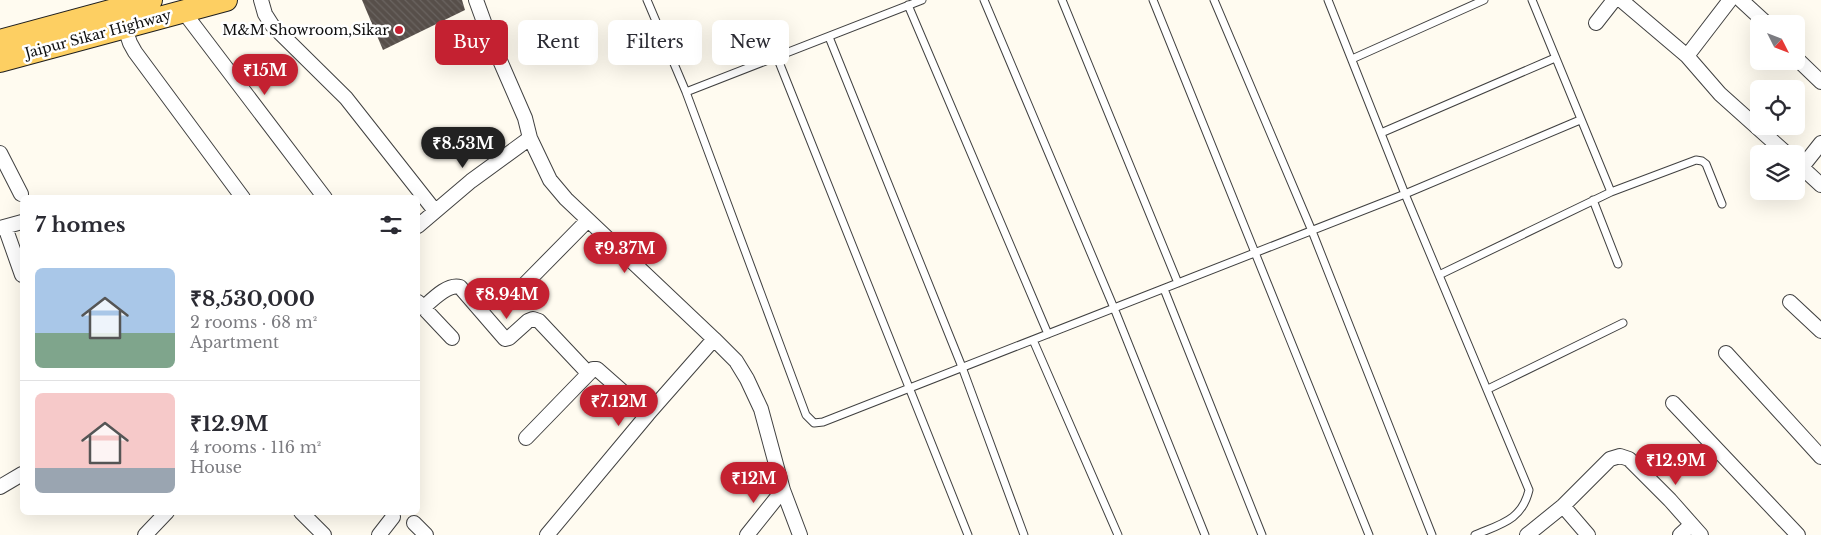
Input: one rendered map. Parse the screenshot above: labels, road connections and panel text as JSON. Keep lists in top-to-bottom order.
{
  "streets": {
    "main road": ["Jaipur Sikar Highway"]
  },
  "places": ["M&M Showroom,Sikar"],
  "north": "bottom right",
  "page": {
    "chip": [
      "Buy",
      "Rent",
      "Filters",
      "New"
    ],
    "price": [
      "₹15M",
      "₹8.53M",
      "₹9.37M",
      "₹8.94M",
      "₹7.12M",
      "₹12.9M",
      "₹12M"
    ],
    "heading": "7 homes",
    "list": [
      {
        "name": "₹8,530,000",
        "note": "2 rooms · 68 m² · Apartment"
      },
      {
        "name": "₹12.9M",
        "note": "4 rooms · 116 m² · House"
      }
    ]
  }
}
